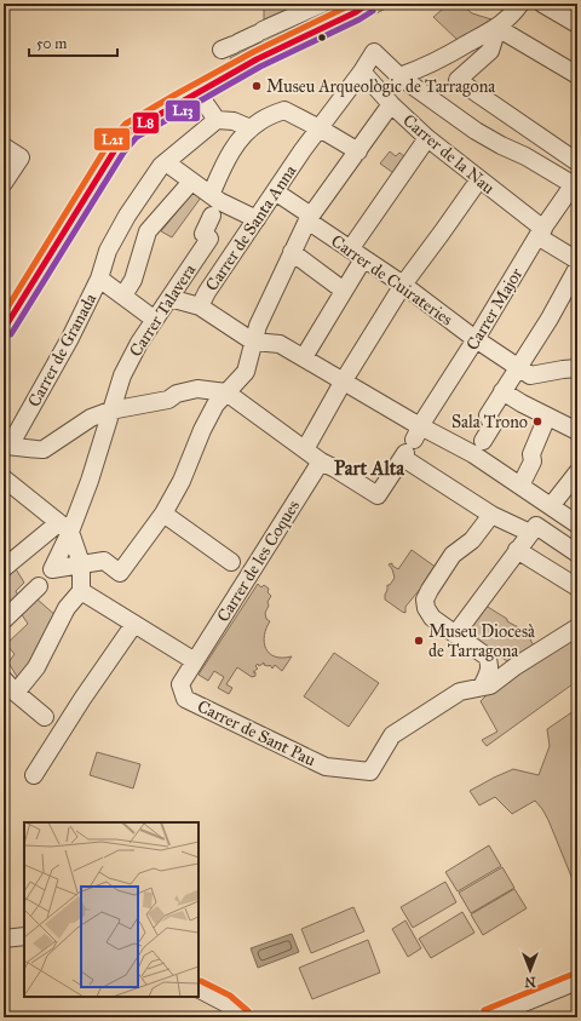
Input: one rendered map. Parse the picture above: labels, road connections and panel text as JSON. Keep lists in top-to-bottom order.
{
  "streets": {
    "street": [
      "Carrer de la Nau",
      "Carrer de Santa Anna",
      "Carrer de Cuirateries",
      "Carrer Major",
      "Carrer Talavera",
      "Carrer de Granada",
      "Carrer de les Coques",
      "Carrer de Sant Pau"
    ]
  },
  "crossings": [
    ["Carrer de la Nau", "Carrer de Santa Anna"],
    ["Carrer de la Nau", "Carrer Major"],
    ["Carrer de Santa Anna", "Carrer de Cuirateries"],
    ["Carrer de Cuirateries", "Carrer Major"],
    ["Carrer Major", "Carrer de les Coques"],
    ["Carrer de les Coques", "Carrer de Sant Pau"]
  ],
  "districts": ["Part Alta"],
  "places": ["Museu Arqueològic de Tarragona", "Sala Trono", "Museu Diocesà de Tarragona"],
  "lines": ["transit line L8", "transit line L21", "transit line L13"],
  "scale_bar": "50 m",
  "north": "bottom"
}
